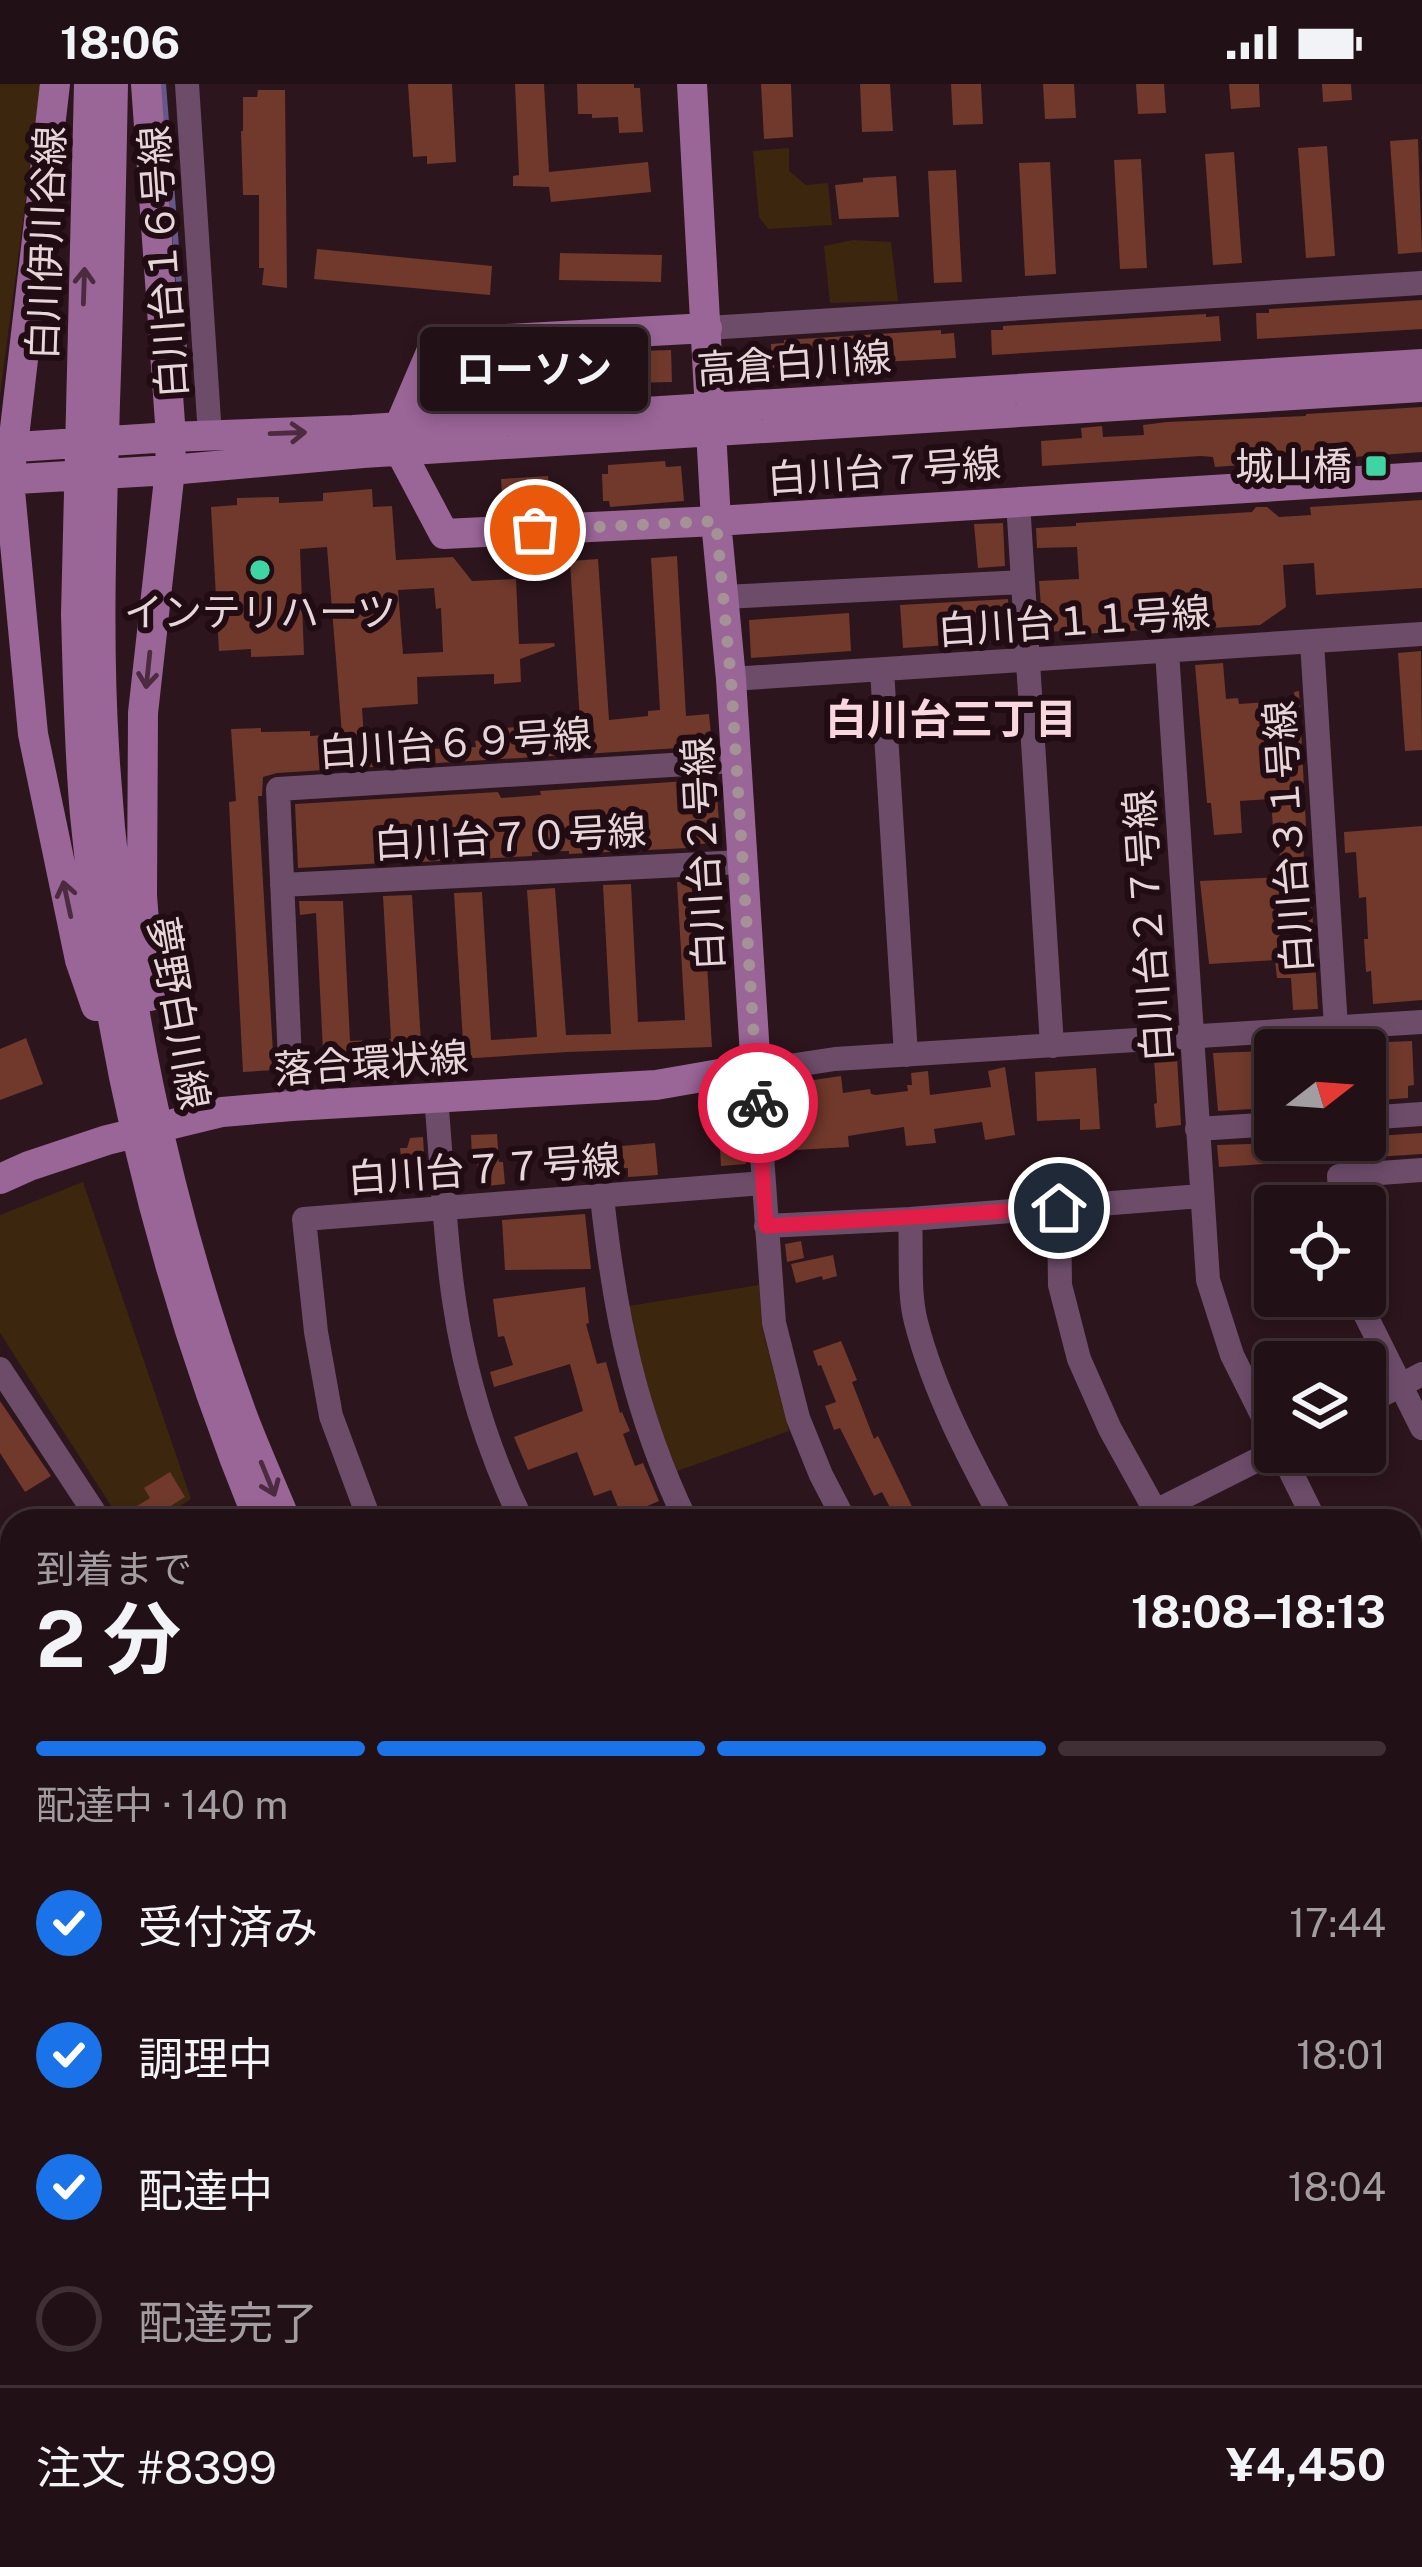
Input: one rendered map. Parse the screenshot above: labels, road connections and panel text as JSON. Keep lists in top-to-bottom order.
{
  "streets": {
    "street": [
      "白川伊川谷線",
      "白川台１６号線",
      "高倉白川線",
      "白川台７号線",
      "白川台１１号線",
      "白川台６９号線",
      "白川台７０号線",
      "白川台３１号線",
      "白川台２号線",
      "白川台２７号線",
      "夢野白川線",
      "落合環状線",
      "白川台７７号線"
    ]
  },
  "crossings": [
    ["白川伊川谷線", "夢野白川線"],
    ["白川台１６号線", "高倉白川線"],
    ["高倉白川線", "白川台７号線"],
    ["白川台７号線", "白川台２号線"],
    ["白川台１１号線", "白川台３１号線"],
    ["白川台１１号線", "白川台２号線"],
    ["白川台１１号線", "白川台２７号線"],
    ["白川台６９号線", "白川台７０号線"],
    ["白川台６９号線", "白川台２号線"],
    ["白川台６９号線", "落合環状線"],
    ["白川台７０号線", "白川台２号線"],
    ["白川台２号線", "落合環状線"],
    ["白川台２号線", "白川台７７号線"]
  ],
  "districts": ["白川台三丁目"],
  "places": {
    "transit": ["城山橋"],
    "other": ["ローソン", "インテリハーツ"]
  },
  "north": "right",
  "page": {
    "status": "18:06",
    "bubble": "ローソン",
    "heading": ["2 分", "到着まで", "18:08–18:13"],
    "panel": ["注文 #8399", "¥4,450"],
    "bar": "配達中 · 140 m",
    "list": [
      ["受付済み", "17:44"],
      ["調理中", "18:01"],
      ["配達中", "18:04"],
      "配達完了"
    ]
  }
}
